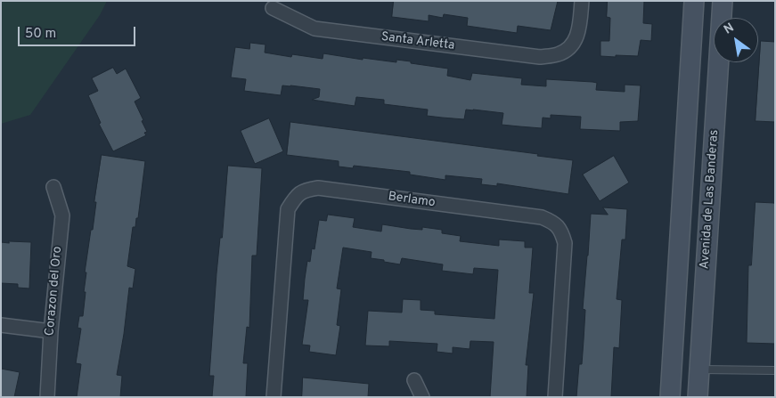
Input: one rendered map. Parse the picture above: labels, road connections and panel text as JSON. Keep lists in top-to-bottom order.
{
  "streets": {
    "main road": ["Avenida de Las Banderas"],
    "street": ["Santa Arletta", "Berlamo", "Corazon del Oro"]
  },
  "scale_bar": "50 m",
  "north": "top left"
}
